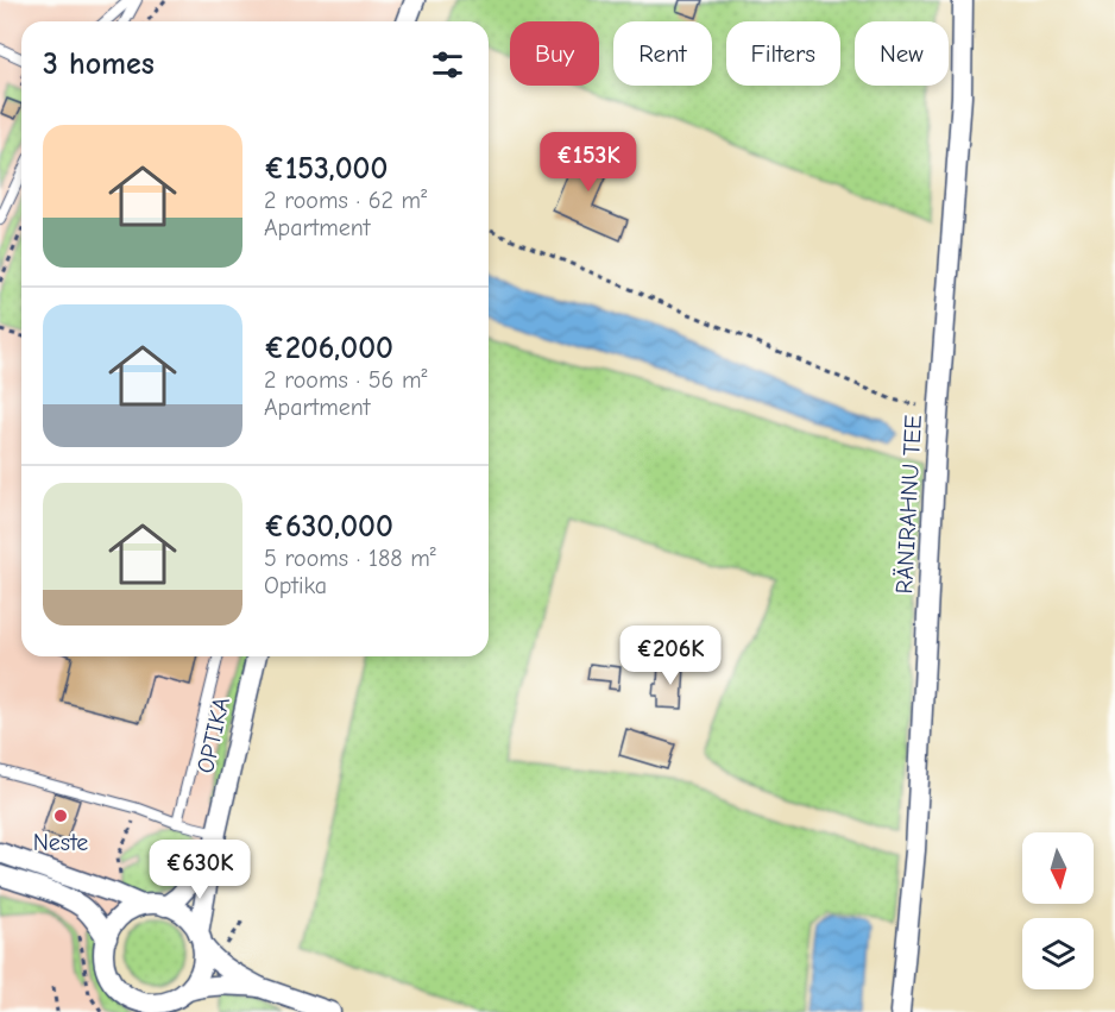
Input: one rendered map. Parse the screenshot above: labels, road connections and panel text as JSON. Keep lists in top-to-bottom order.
{
  "streets": {
    "street": ["RÄNIRAHNU TEE", "OPTIKA"]
  },
  "places": ["Neste"],
  "north": "bottom",
  "page": {
    "chip": [
      "Buy",
      "Rent",
      "Filters",
      "New"
    ],
    "heading": "3 homes",
    "list": [
      {
        "name": "€153,000",
        "note": "2 rooms · 62 m² · Apartment"
      },
      {
        "name": "€206,000",
        "note": "2 rooms · 56 m² · Apartment"
      },
      {
        "name": "€630,000",
        "note": "5 rooms · 188 m² · Optika"
      }
    ],
    "price": ["€153K", "€206K", "€630K"]
  }
}
